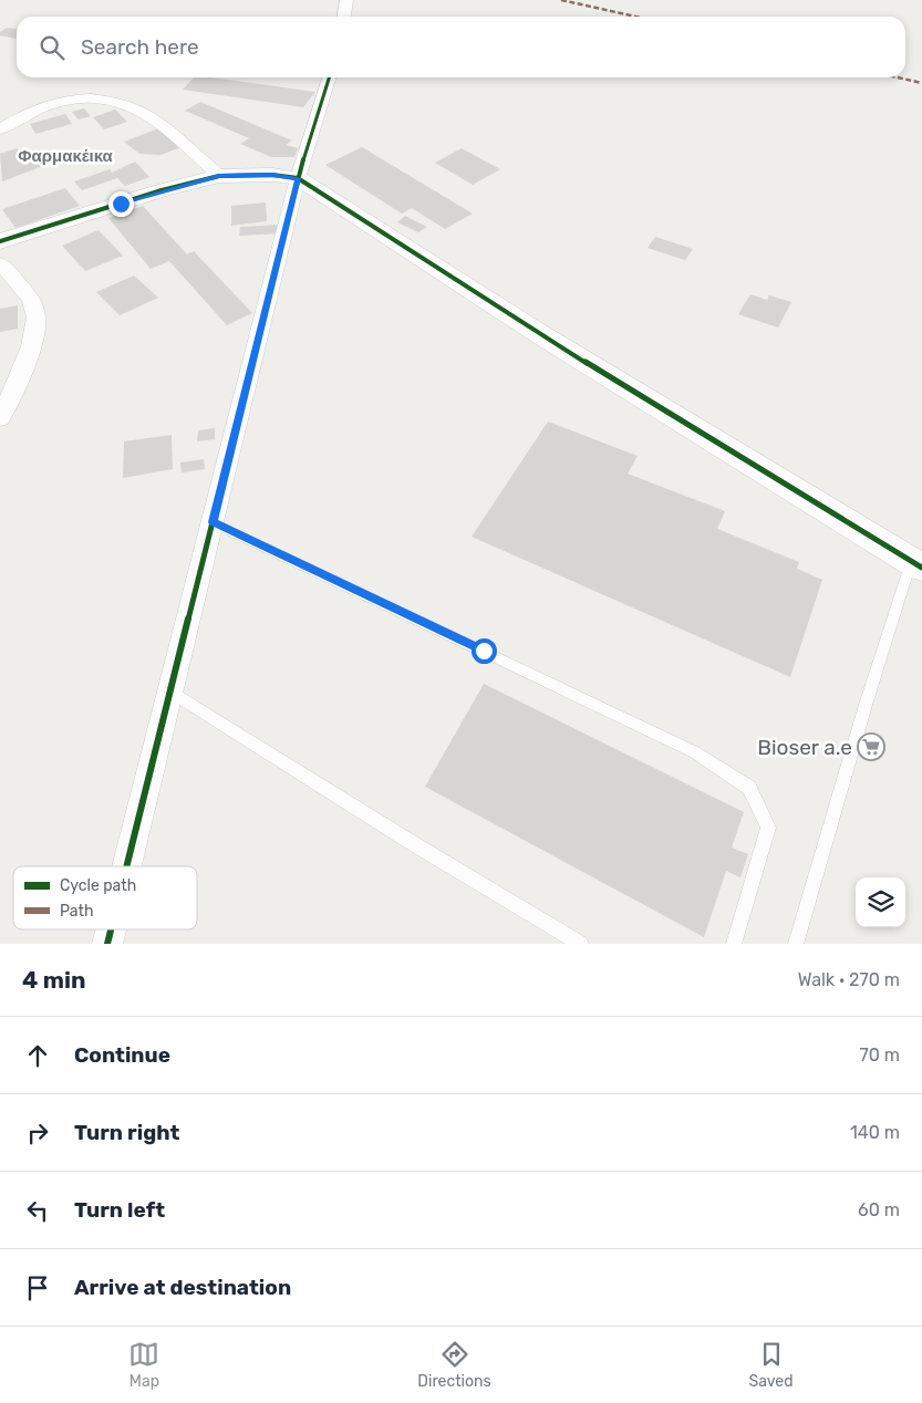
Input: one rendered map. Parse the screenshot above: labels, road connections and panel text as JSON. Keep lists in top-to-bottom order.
{
  "districts": ["Φαρμακέικα"],
  "places": {
    "supermarket": ["Bioser a.e"]
  },
  "legend": ["Cycle path", "Path"],
  "page": {
    "search": "Search here",
    "heading": ["4 min", "Walk · 270 m"],
    "list": [
      ["Continue", "70 m"],
      ["Turn right", "140 m"],
      ["Turn left", "60 m"],
      "Arrive at destination"
    ],
    "nav": ["Map", "Directions", "Saved"]
  }
}
